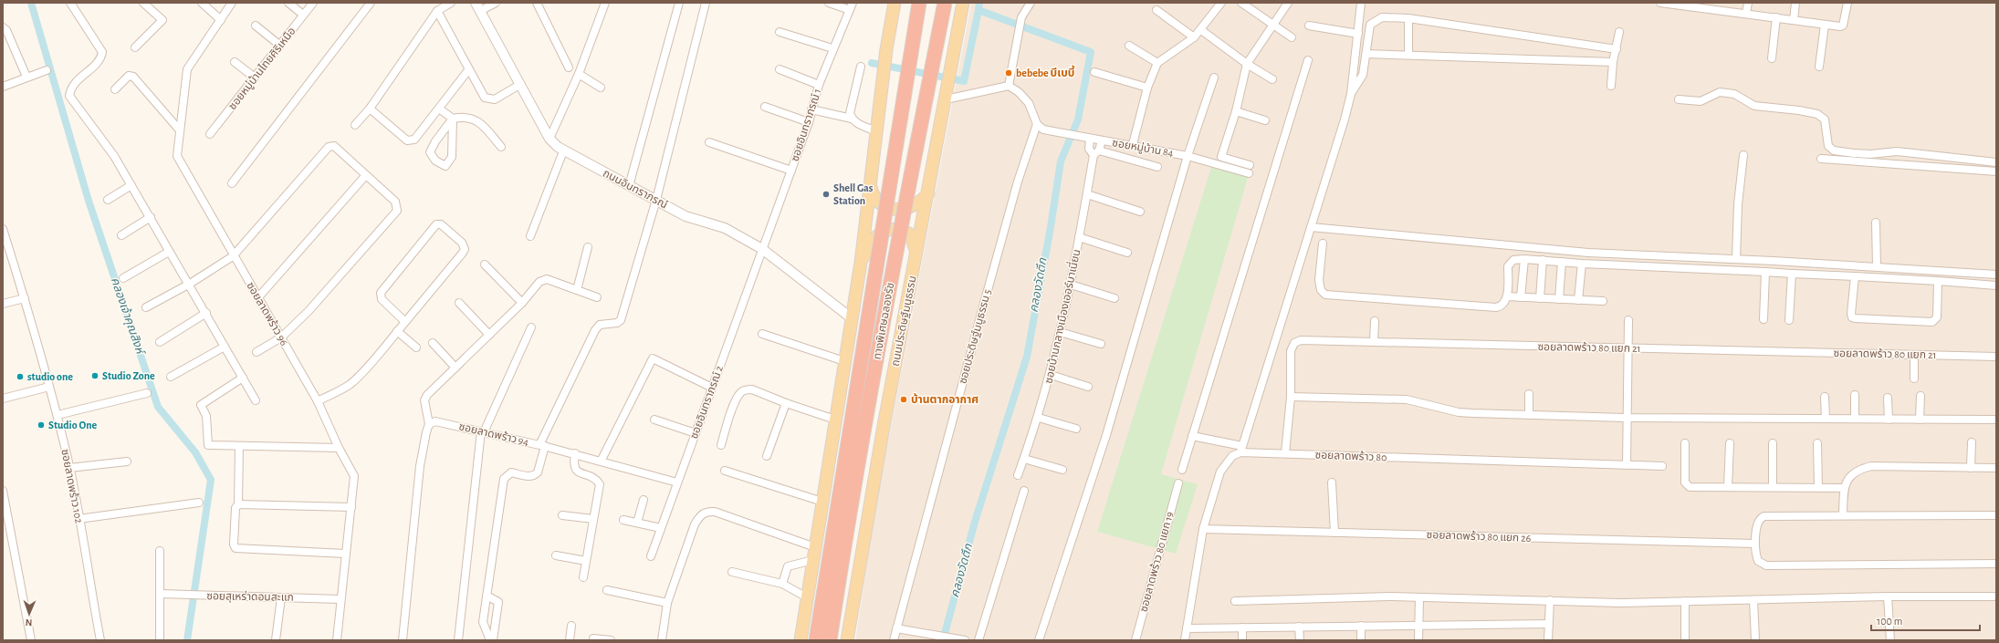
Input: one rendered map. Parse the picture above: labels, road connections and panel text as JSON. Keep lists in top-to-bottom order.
{
  "streets": {
    "highway": ["ทางพิเศษฉลองรัช"],
    "main road": ["ถนนประดิษฐ์มนูธรรม"],
    "street": [
      "ซอยหมู่บ้านไทยศิริเหนือ",
      "ซอยอินทราภรณ์ 1",
      "ซอยหมู่บ้าน 84",
      "ถนนอินทราภรณ์",
      "ซอยลาดพร้าว 96",
      "ซอยบ้านกลางเมืองเออร์บาเนี่ยน",
      "ซอยประดิษฐ์มนูธรรม 5",
      "ซอยลาดพร้าว 80 แยก 21",
      "ซอยอินทราภรณ์ 2",
      "ซอยลาดพร้าว 94",
      "ซอยลาดพร้าว 80",
      "ซอยลาดพร้าว 102",
      "ซอยลาดพร้าว 80 แยก 26",
      "ซอยลาดพร้าว 80 แยก 19",
      "ซอยสุเหร่าดอนสะแก"
    ]
  },
  "crossings": [
    ["ซอยอินทราภรณ์ 1", "ถนนอินทราภรณ์"],
    ["ซอยอินทราภรณ์ 1", "ซอยอินทราภรณ์ 2"],
    ["ซอยหมู่บ้าน 84", "ซอยบ้านกลางเมืองเออร์บาเนี่ยน"],
    ["ซอยหมู่บ้าน 84", "ซอยประดิษฐ์มนูธรรม 5"],
    ["ถนนอินทราภรณ์", "ซอยอินทราภรณ์ 2"],
    ["ถนนอินทราภรณ์", "ซอยลาดพร้าว 94"],
    ["ซอยลาดพร้าว 96", "ซอยสุเหร่าดอนสะแก"],
    ["ซอยลาดพร้าว 80 แยก 21", "ซอยลาดพร้าว 80"]
  ],
  "water": ["คลองวัดตึก", "คลองเจ้าคุณสิงห์"],
  "places": [
    "bebebe บีเบบี้",
    "Shell Gas Station",
    "Studio Zone",
    "studio one",
    "บ้านตากอากาศ",
    "Studio One"
  ],
  "scale_bar": "100 m",
  "north": "bottom"
}
